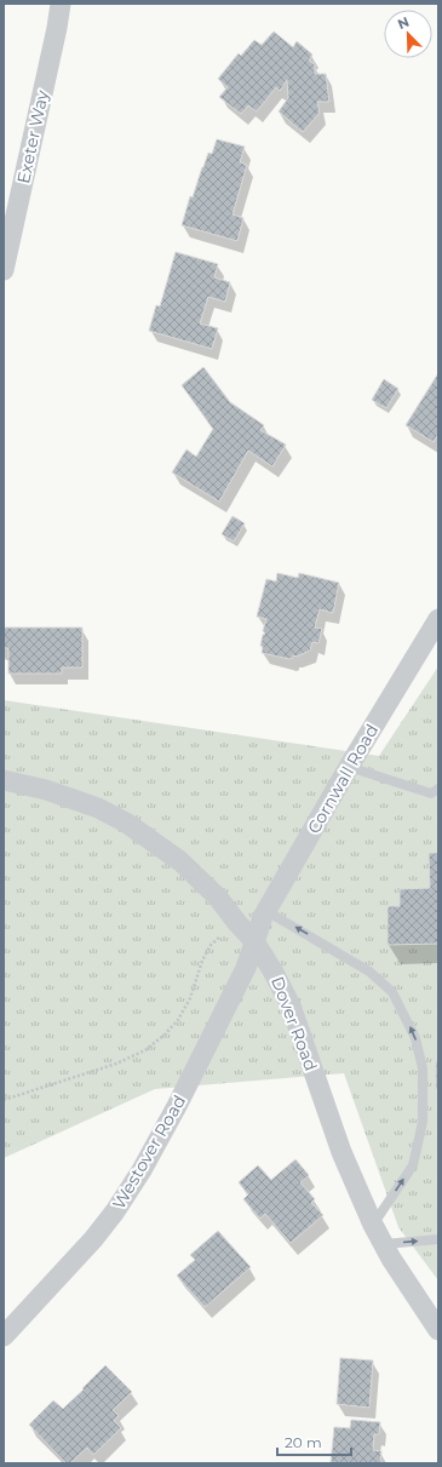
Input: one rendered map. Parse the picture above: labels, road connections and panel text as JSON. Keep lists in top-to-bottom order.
{
  "streets": {
    "street": [
      "Exeter Way",
      "Cornwall Road",
      "Dover Road",
      "Westover Road"
    ]
  },
  "crossings": [
    ["Cornwall Road", "Dover Road"],
    ["Cornwall Road", "Westover Road"],
    ["Dover Road", "Westover Road"]
  ],
  "scale_bar": "20 m",
  "north": "top left"
}
